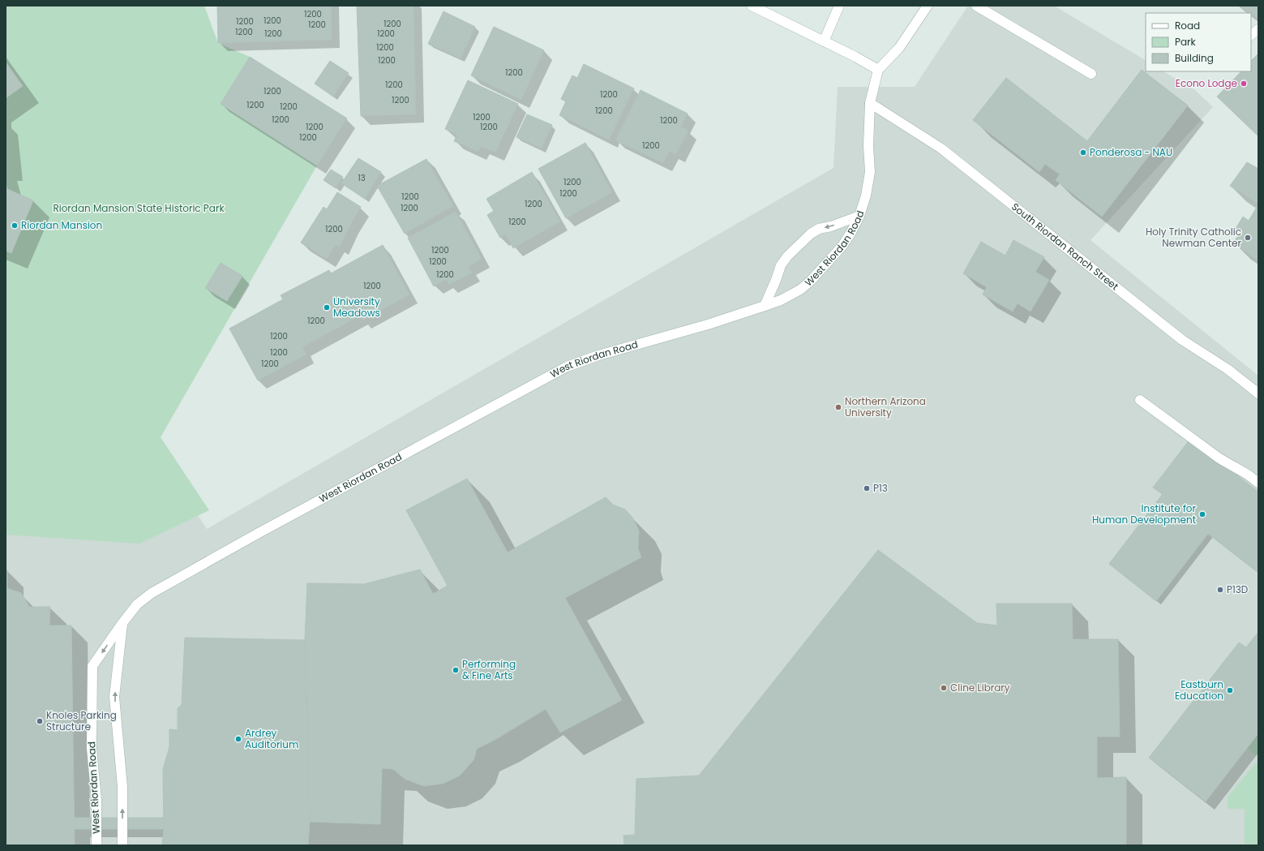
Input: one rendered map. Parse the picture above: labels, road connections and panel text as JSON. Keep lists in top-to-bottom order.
{
  "streets": {
    "street": ["West Riordan Road", "South Riordan Ranch Street"]
  },
  "crossings": [
    ["West Riordan Road", "South Riordan Ranch Street"]
  ],
  "parks": ["Riordan Mansion State Historic Park"],
  "places": [
    "Econo Lodge",
    "Ponderosa - NAU",
    "Riordan Mansion",
    "Holy Trinity Catholic Newman Center",
    "University Meadows",
    "Northern Arizona University",
    "P13",
    "Institute for Human Development",
    "P13D",
    "Performing & Fine Arts",
    "Cline Library",
    "Eastburn Education",
    "Knoles Parking Structure",
    "Ardrey Auditorium"
  ],
  "house_numbers": [
    "1200",
    "1200",
    "1200",
    "1200",
    "1200",
    "1200",
    "1200",
    "1200",
    "1200",
    "1200",
    "1200",
    "1200",
    "1200",
    "1200",
    "1200",
    "1200",
    "1200",
    "1200",
    "1200",
    "1200",
    "1200",
    "1200",
    "1200",
    "1200",
    "1200",
    "13",
    "1200",
    "1200",
    "1200",
    "1200",
    "1200",
    "1200",
    "1200",
    "1200",
    "1200",
    "1200",
    "1200",
    "1200",
    "1200",
    "1200",
    "1200"
  ],
  "legend": ["Road", "Park", "Building"]
}
